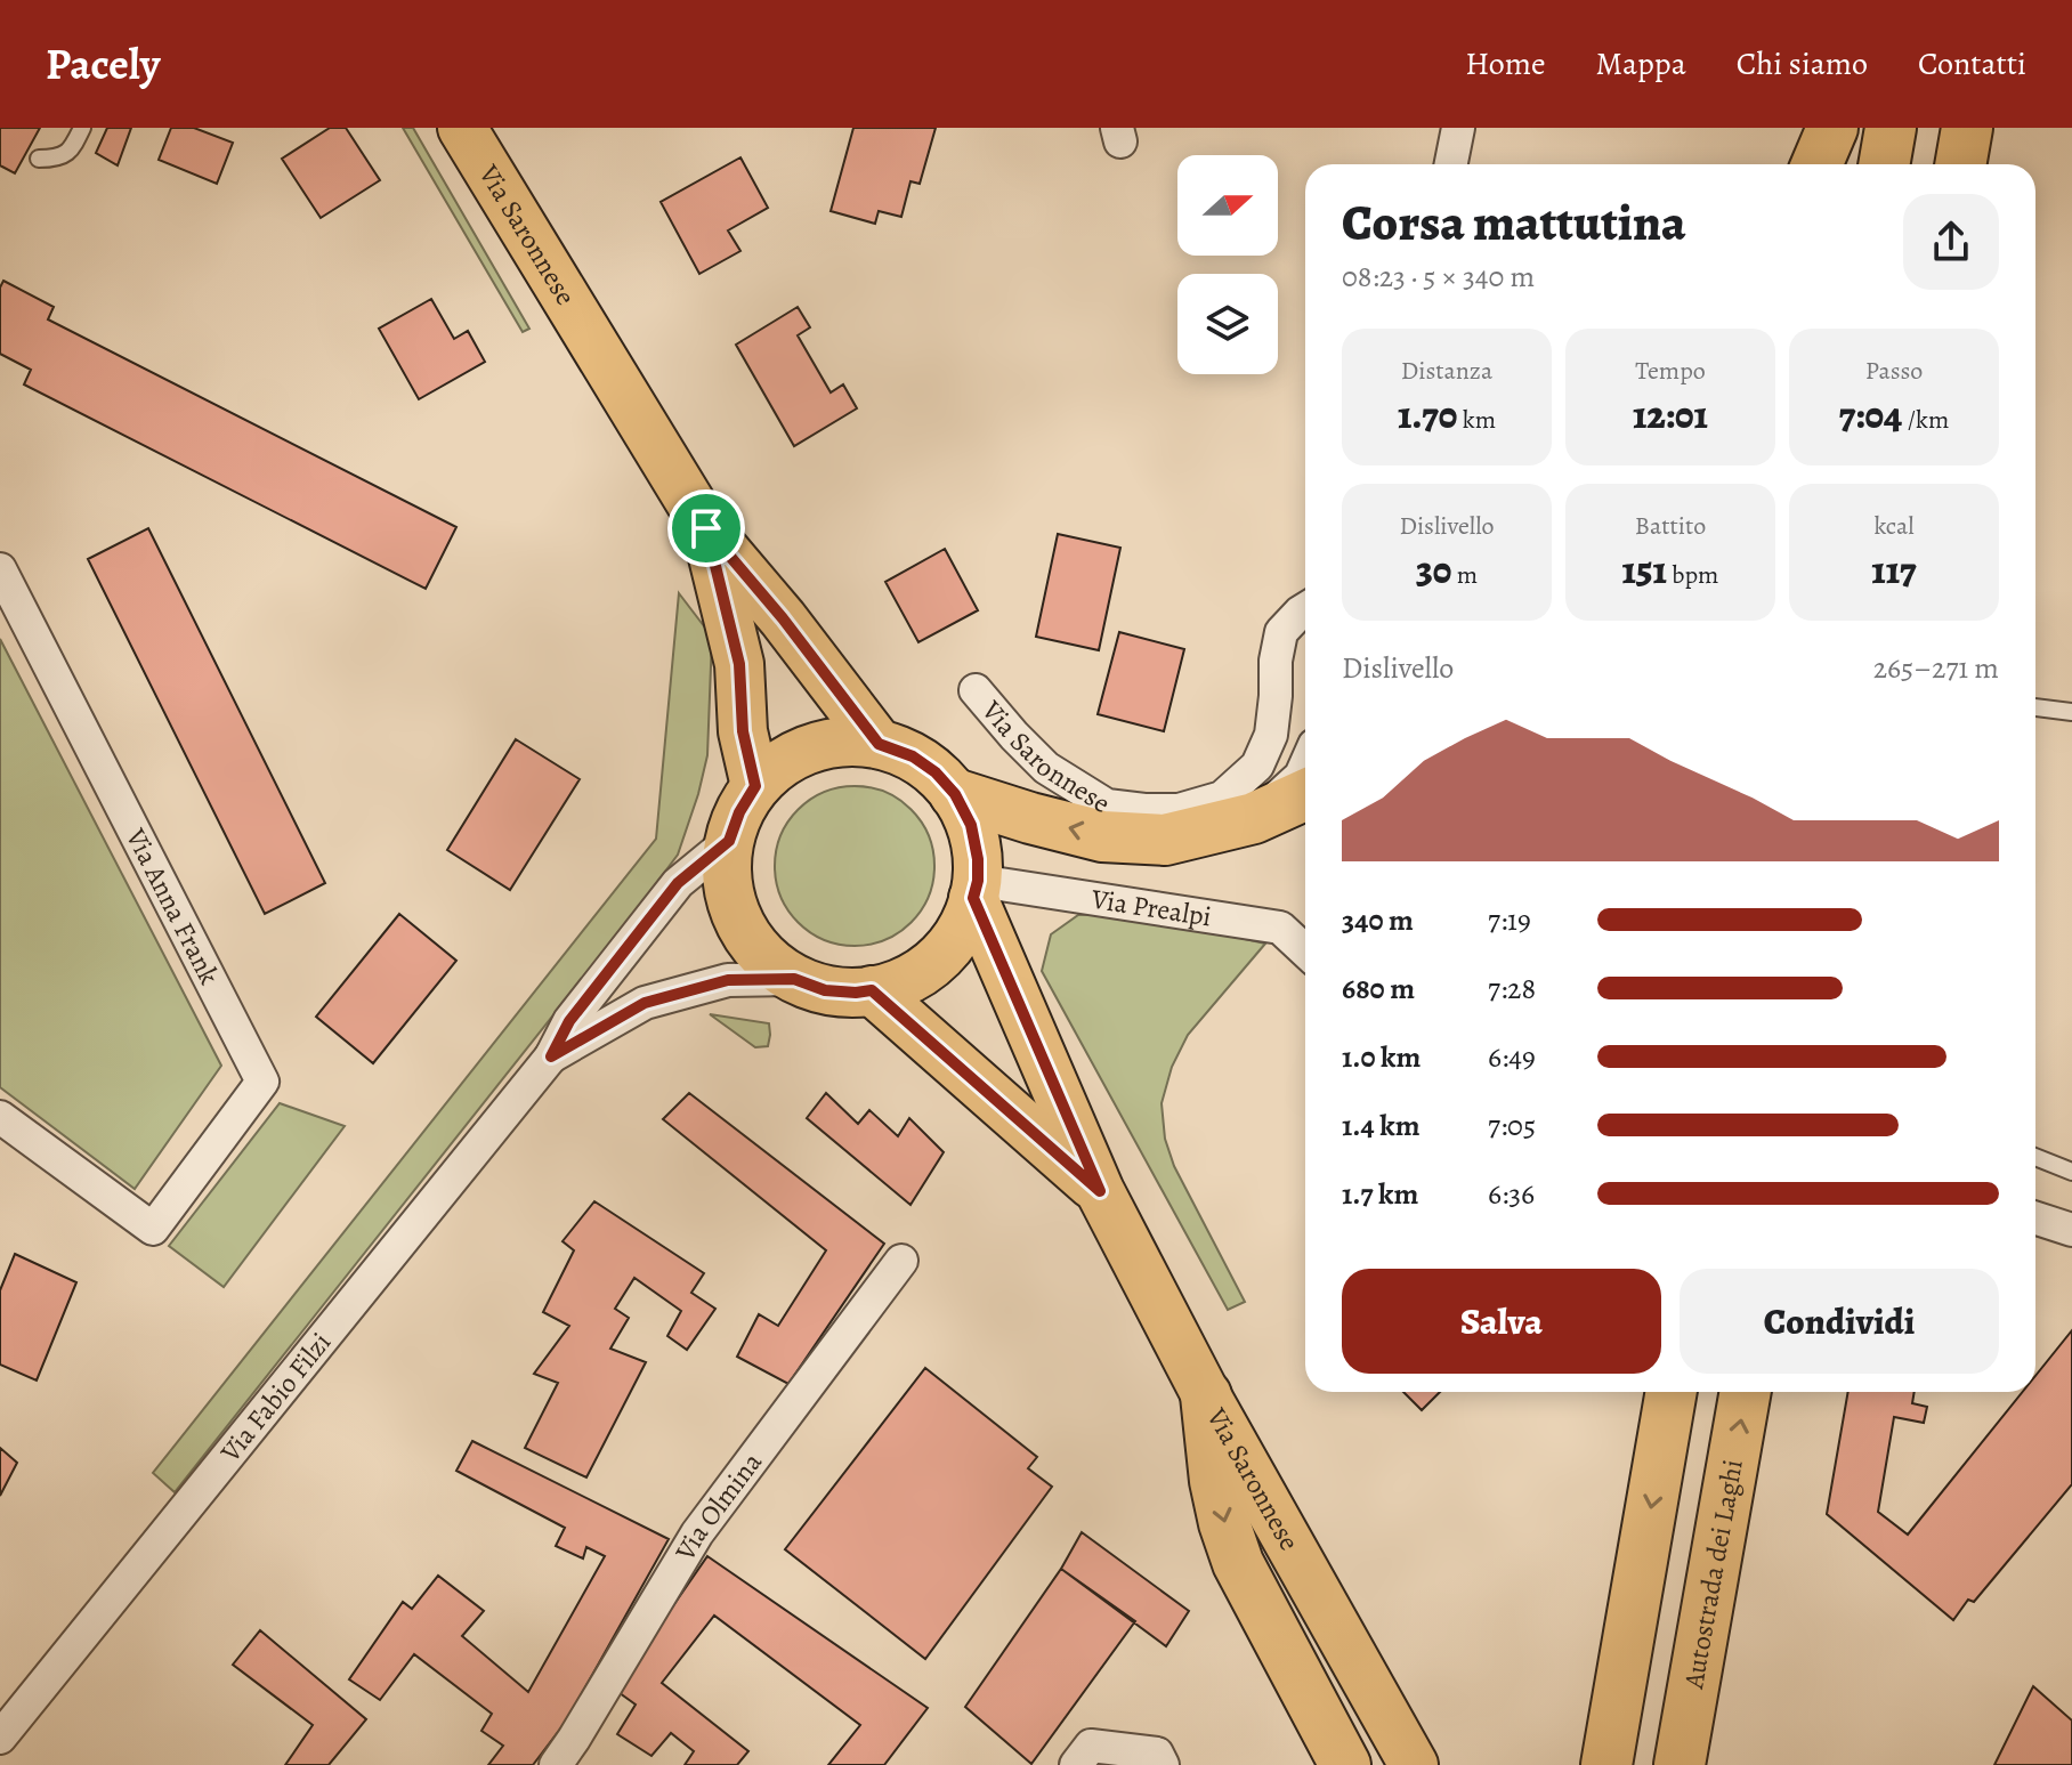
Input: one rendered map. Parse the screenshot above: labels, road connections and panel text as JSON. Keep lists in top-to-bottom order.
{
  "streets": {
    "highway": ["Autostrada dei Laghi"],
    "main road": ["Via Saronnese"],
    "street": [
      "Via Anna Frank",
      "Via Prealpi",
      "Via Fabio Filzi",
      "Via Olmina"
    ]
  },
  "crossings": [
    ["Via Saronnese", "Via Prealpi"],
    ["Via Saronnese", "Via Fabio Filzi"],
    ["Via Prealpi", "Via Fabio Filzi"]
  ],
  "north": "right",
  "page": {
    "header": "Pacely",
    "nav": [
      "Home",
      "Mappa",
      "Chi siamo",
      "Contatti"
    ],
    "heading": ["Corsa mattutina", "08:23 · 5 × 340 m"],
    "stats": [
      ["Distanza", "1.70 km"],
      ["Tempo", "12:01"],
      ["Passo", "7:04 /km"],
      ["Dislivello", "30 m"],
      ["Battito", "151 bpm"],
      ["kcal", "117"]
    ],
    "chart": ["Dislivello", "265–271 m"],
    "list": [
      {
        "name": "340 m",
        "note": "7:19"
      },
      {
        "name": "680 m",
        "note": "7:28"
      },
      {
        "name": "1.0 km",
        "note": "6:49"
      },
      {
        "name": "1.4 km",
        "note": "7:05"
      },
      {
        "name": "1.7 km",
        "note": "6:36"
      }
    ],
    "buttons": ["Salva", "Condividi"]
  }
}
